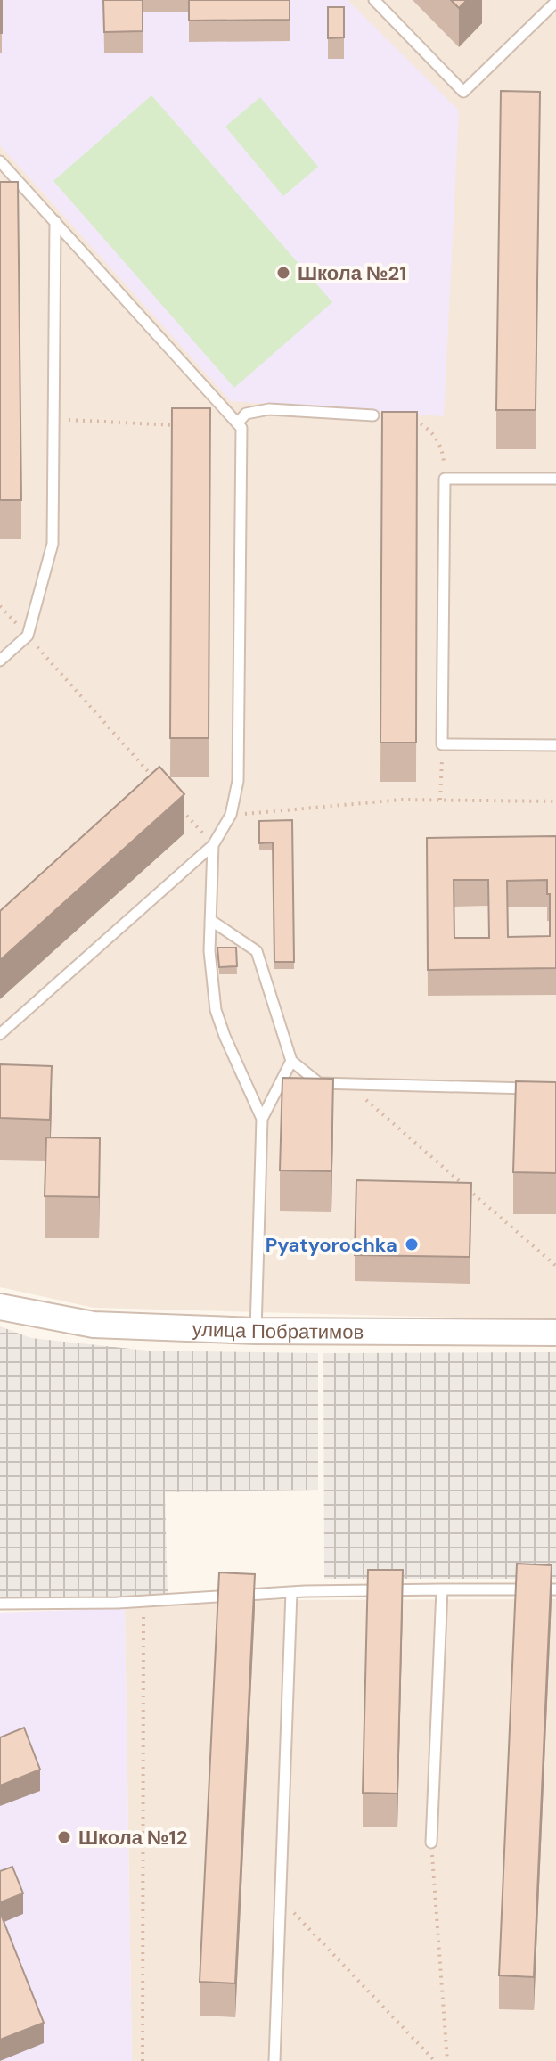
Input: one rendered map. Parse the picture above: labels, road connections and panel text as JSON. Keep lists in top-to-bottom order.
{
  "streets": {
    "street": ["улица Побратимов"]
  },
  "places": ["Школа №21", "Pyatyorochka", "Школа №12"]
}
